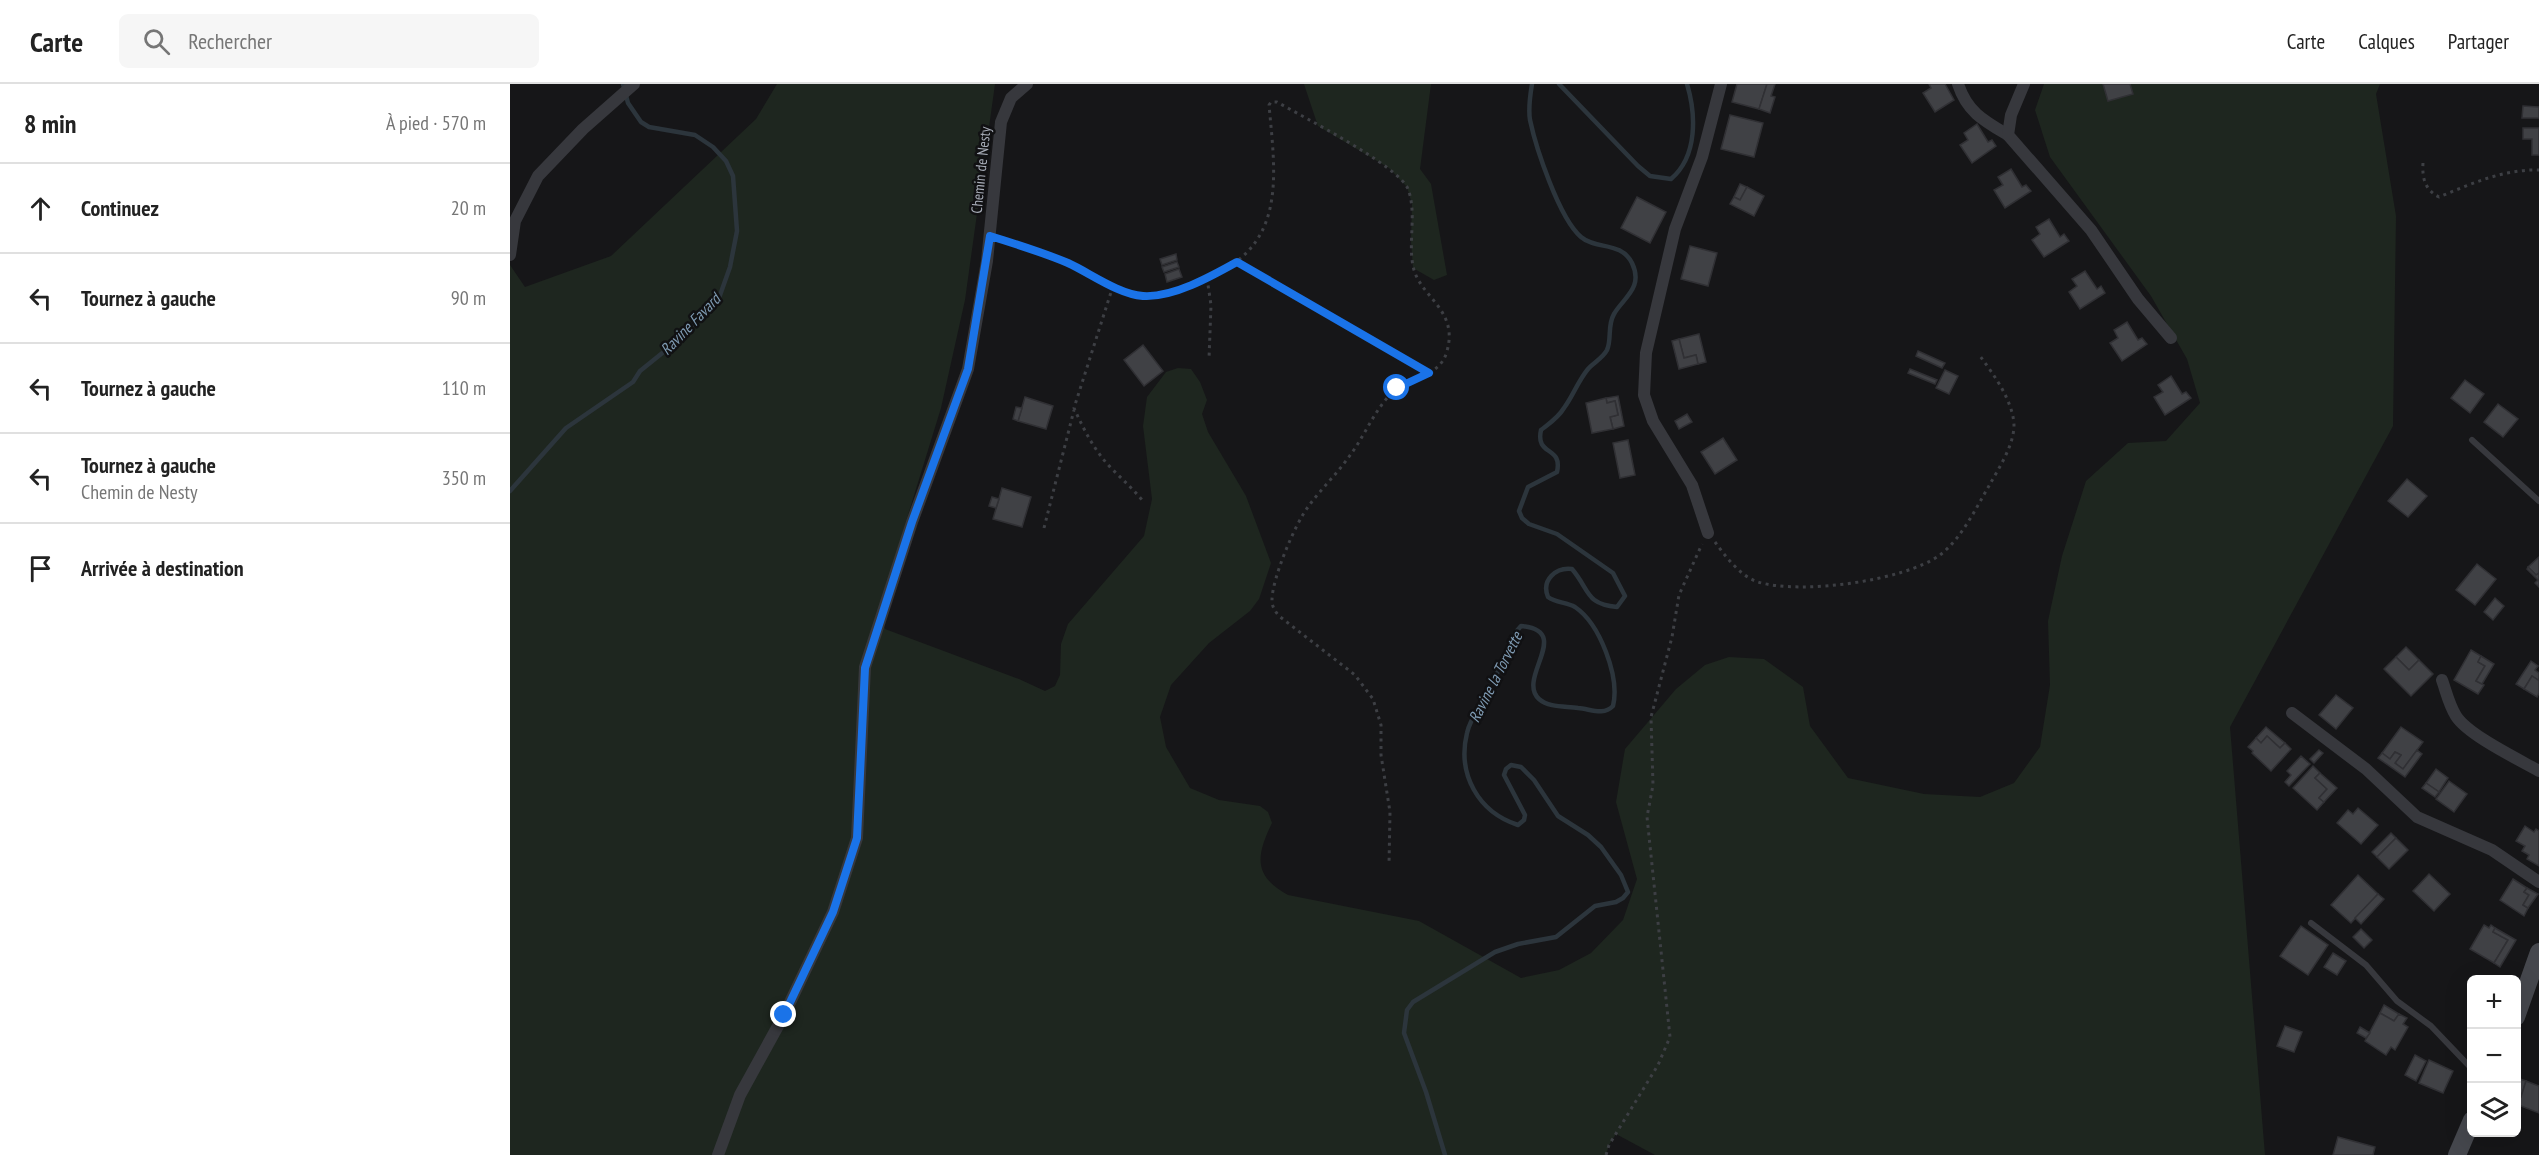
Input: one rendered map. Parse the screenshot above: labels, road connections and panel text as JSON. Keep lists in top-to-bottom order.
{
  "streets": {
    "street": ["Chemin de Nesty"]
  },
  "water": ["Ravine Favard", "Ravine la Torvette"],
  "page": {
    "header": "Carte",
    "search": "Rechercher",
    "nav": ["Carte", "Calques", "Partager"],
    "heading": ["8 min", "À pied · 570 m"],
    "list": [
      ["Continuez", "20 m"],
      ["Tournez à gauche", "90 m"],
      ["Tournez à gauche", "110 m"],
      ["Tournez à gauche", "Chemin de Nesty", "350 m"],
      "Arrivée à destination"
    ],
    "map_buttons": ["+", "−"]
  }
}
